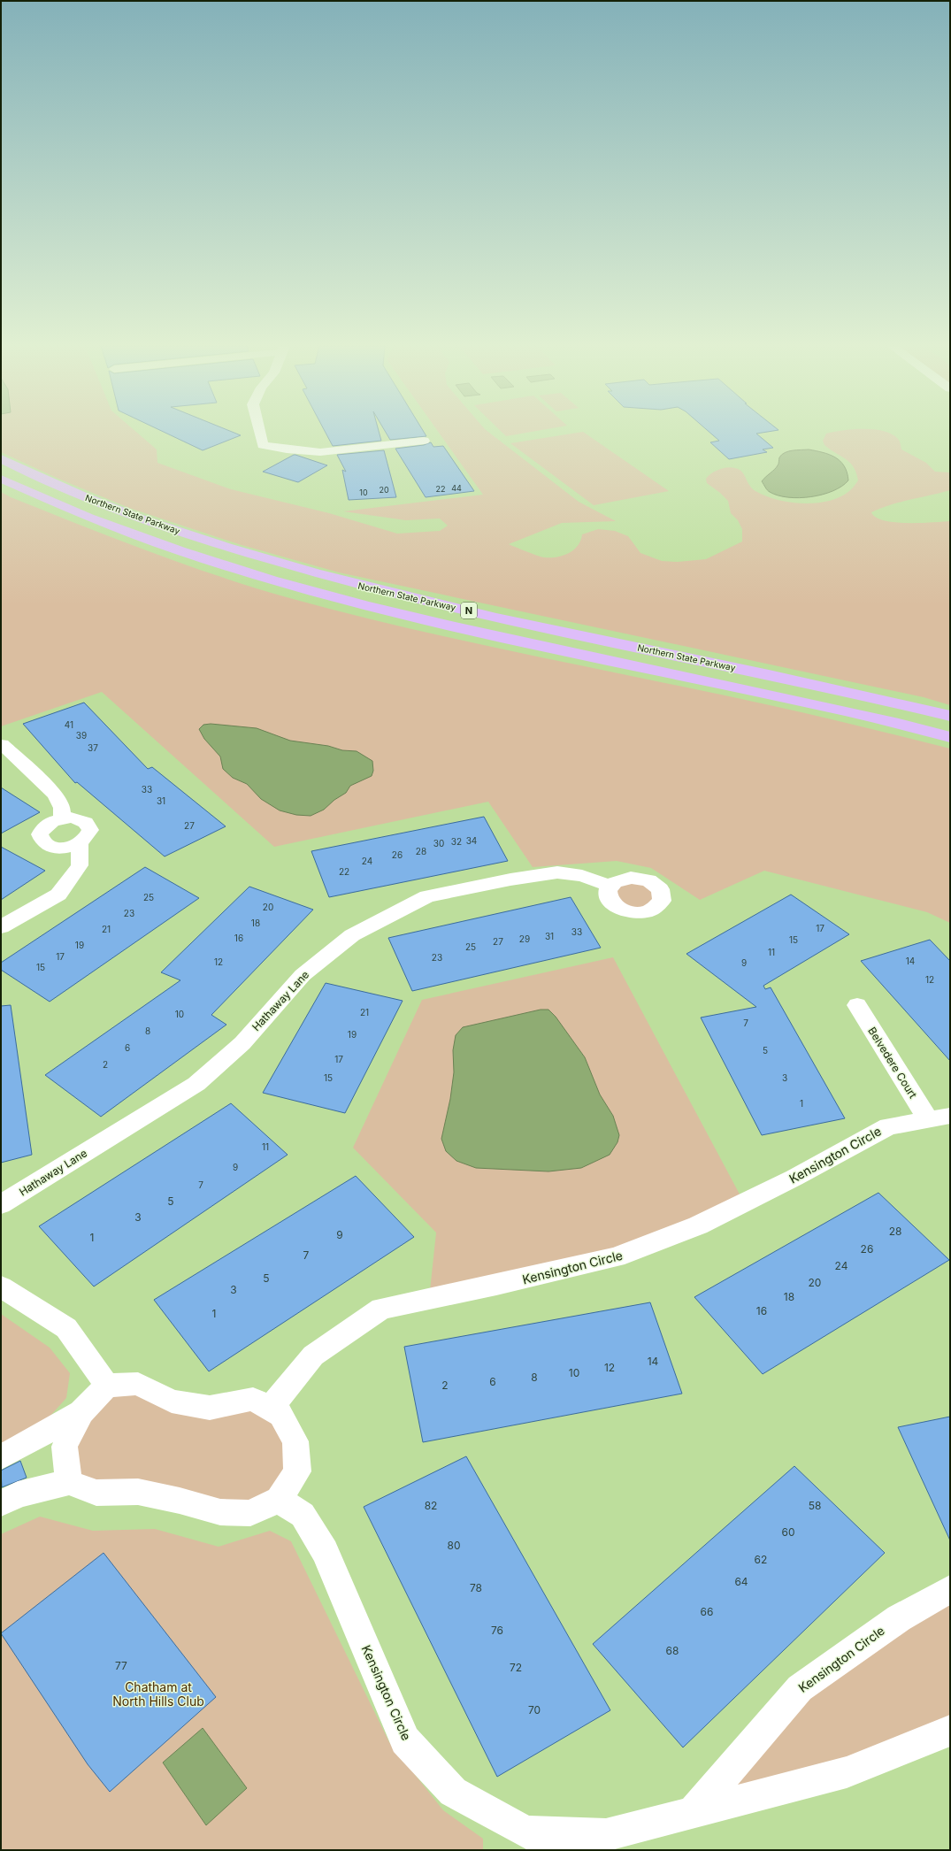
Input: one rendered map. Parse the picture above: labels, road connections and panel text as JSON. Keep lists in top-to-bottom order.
{
  "streets": {
    "highway": ["Northern State Parkway", "N"],
    "street": ["Hathaway Lane", "Belvedere Court", "Kensington Circle"]
  },
  "crossings": [
    ["Belvedere Court", "Kensington Circle"]
  ],
  "parks": ["Chatham at North Hills Club"],
  "house_numbers": [
    "44",
    "22",
    "20",
    "10",
    "41",
    "39",
    "37",
    "33",
    "31",
    "27",
    "34",
    "32",
    "30",
    "28",
    "26",
    "24",
    "22",
    "25",
    "20",
    "23",
    "18",
    "17",
    "21",
    "33",
    "31",
    "16",
    "29",
    "15",
    "27",
    "19",
    "25",
    "11",
    "17",
    "23",
    "14",
    "12",
    "9",
    "15",
    "12",
    "21",
    "10",
    "7",
    "8",
    "19",
    "6",
    "5",
    "17",
    "2",
    "15",
    "3",
    "1",
    "11",
    "9",
    "7",
    "5",
    "3",
    "28",
    "9",
    "1",
    "26",
    "7",
    "24",
    "5",
    "20",
    "3",
    "18",
    "16",
    "1",
    "14",
    "12",
    "10",
    "8",
    "6",
    "2",
    "82",
    "58",
    "60",
    "80",
    "62",
    "64",
    "78",
    "66",
    "76",
    "68",
    "77",
    "72",
    "70"
  ]
}
